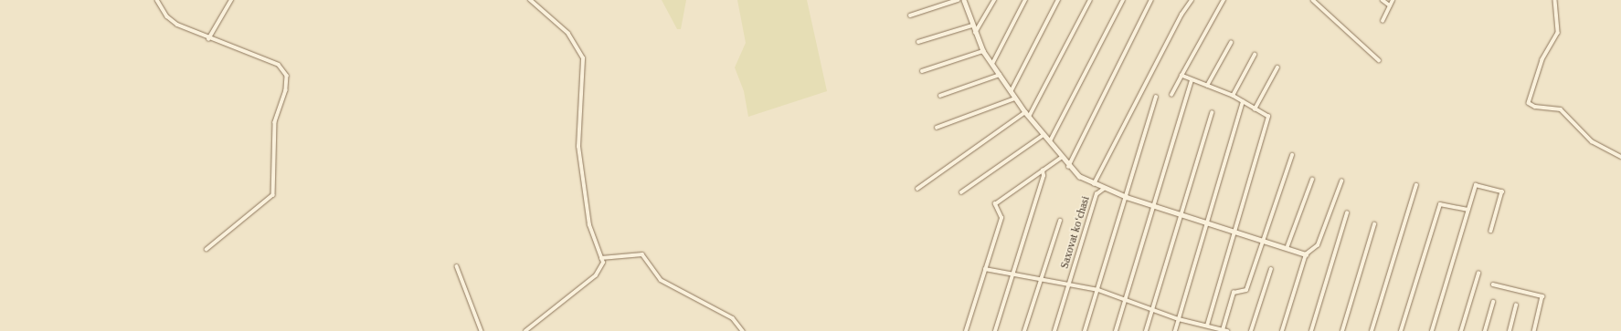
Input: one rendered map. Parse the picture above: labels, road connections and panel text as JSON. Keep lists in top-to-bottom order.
{
  "streets": {
    "street": ["Saxovat koʻchasi"]
  }
}
